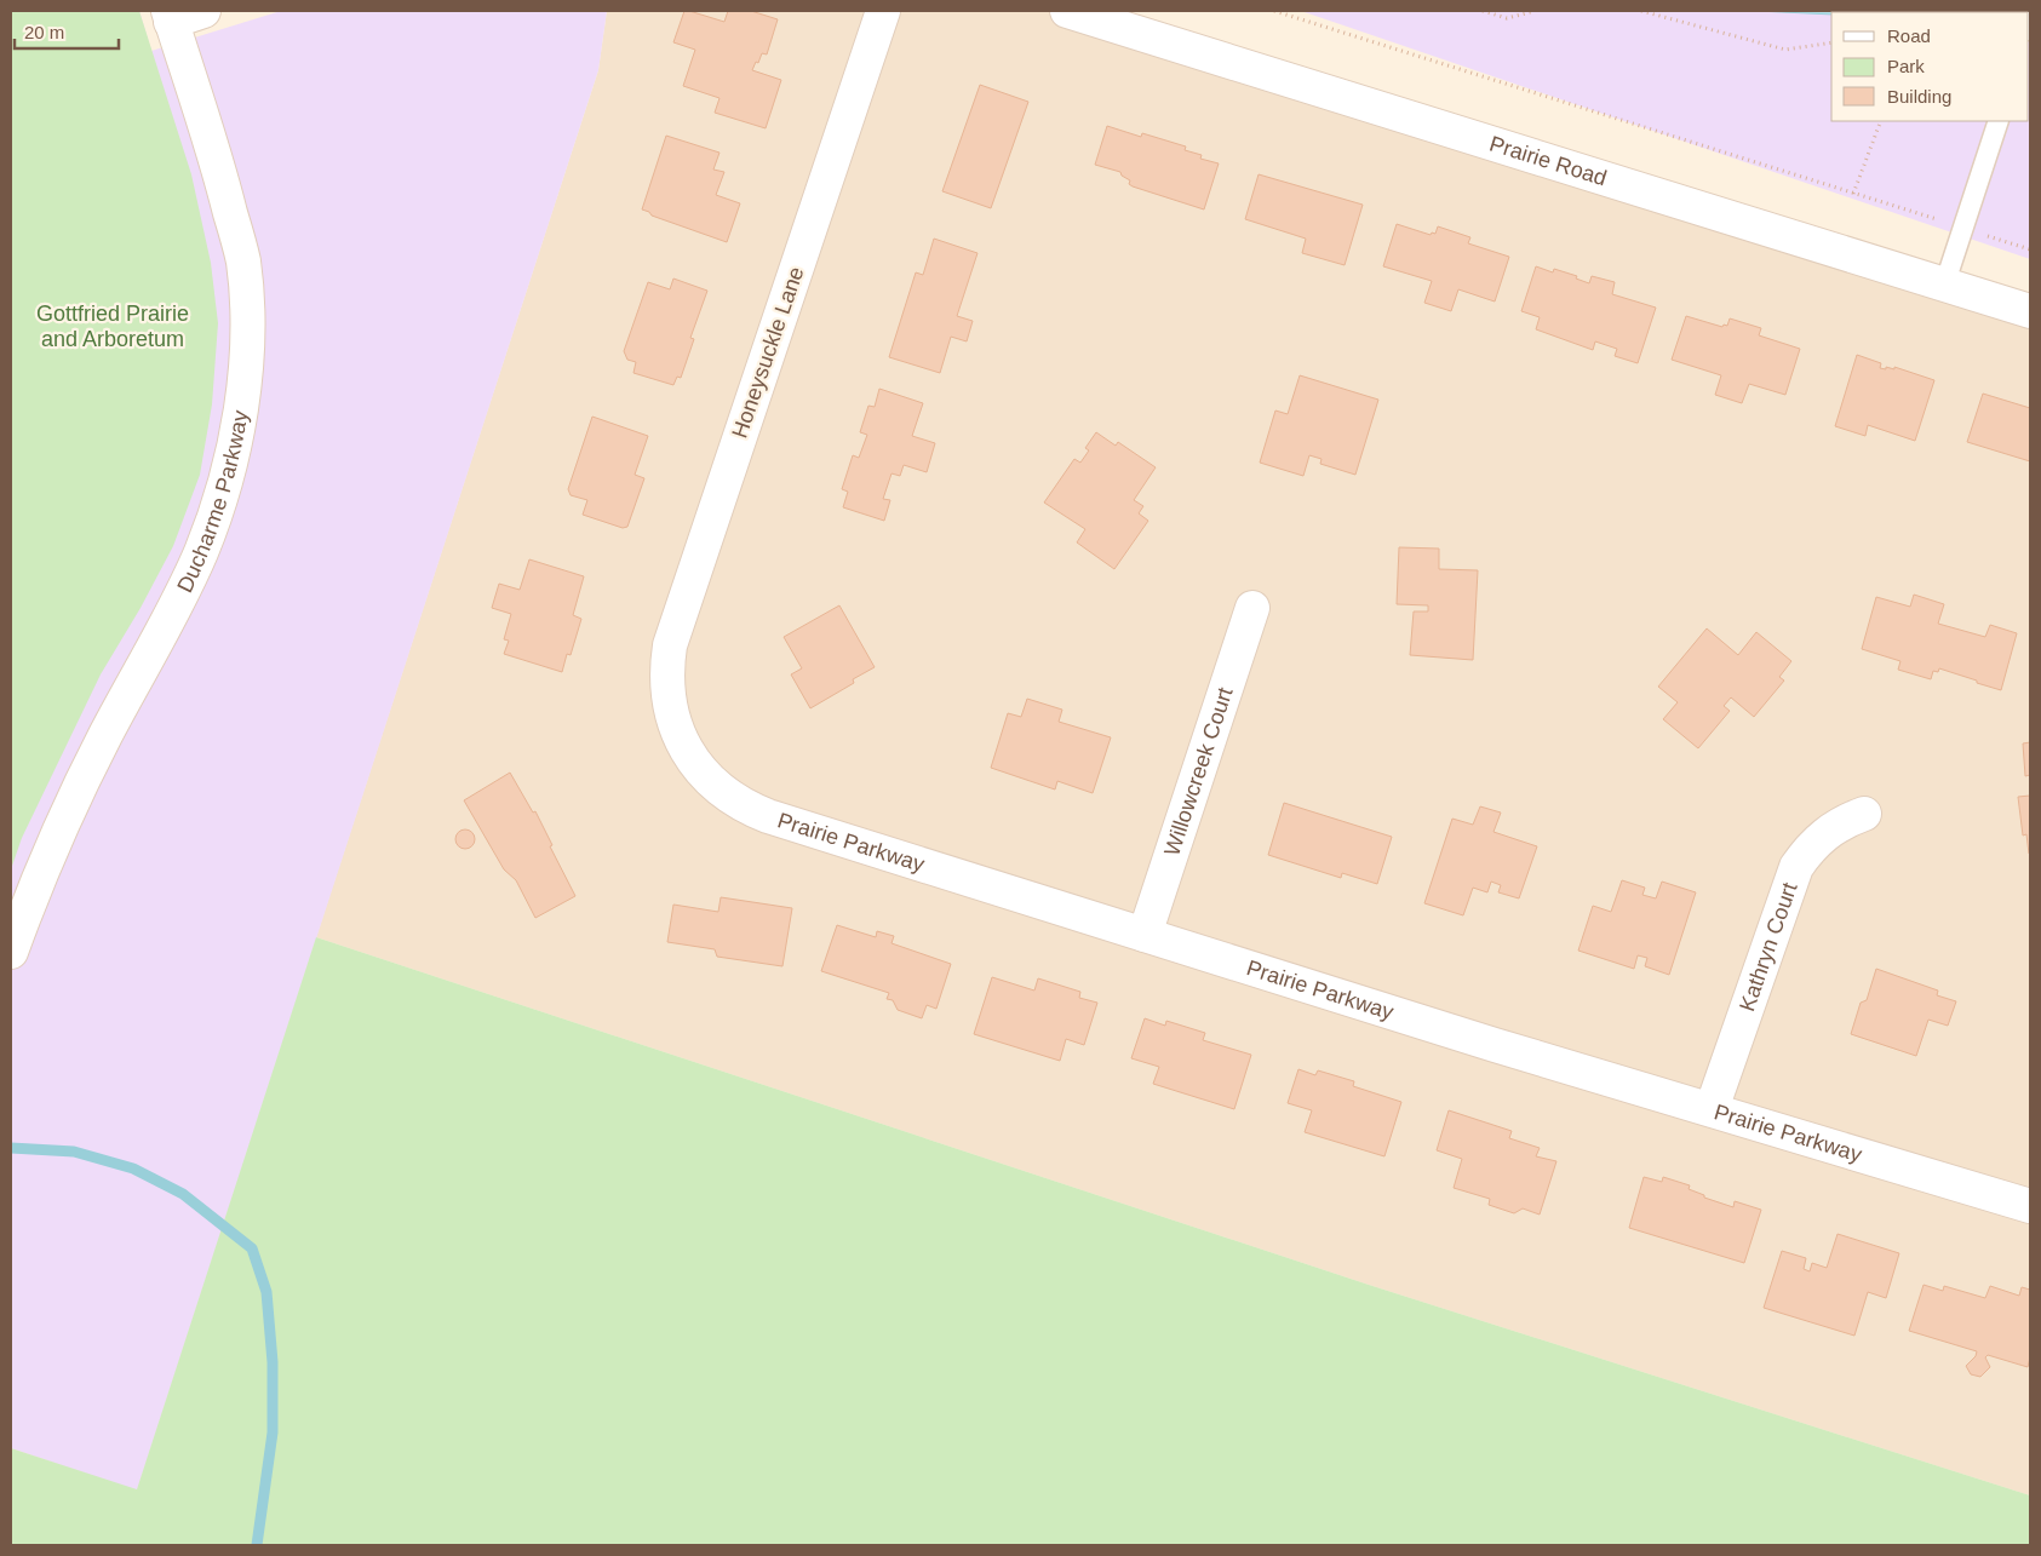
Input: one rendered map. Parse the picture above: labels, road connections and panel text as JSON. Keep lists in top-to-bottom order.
{
  "streets": {
    "street": [
      "Prairie Road",
      "Honeysuckle Lane",
      "Ducharme Parkway",
      "Willowcreek Court",
      "Prairie Parkway",
      "Kathryn Court"
    ]
  },
  "crossings": [
    ["Honeysuckle Lane", "Prairie Parkway"],
    ["Willowcreek Court", "Prairie Parkway"],
    ["Prairie Parkway", "Kathryn Court"]
  ],
  "parks": ["Gottfried Prairie and Arboretum"],
  "legend": ["Road", "Park", "Building"],
  "scale_bar": "20 m"
}
